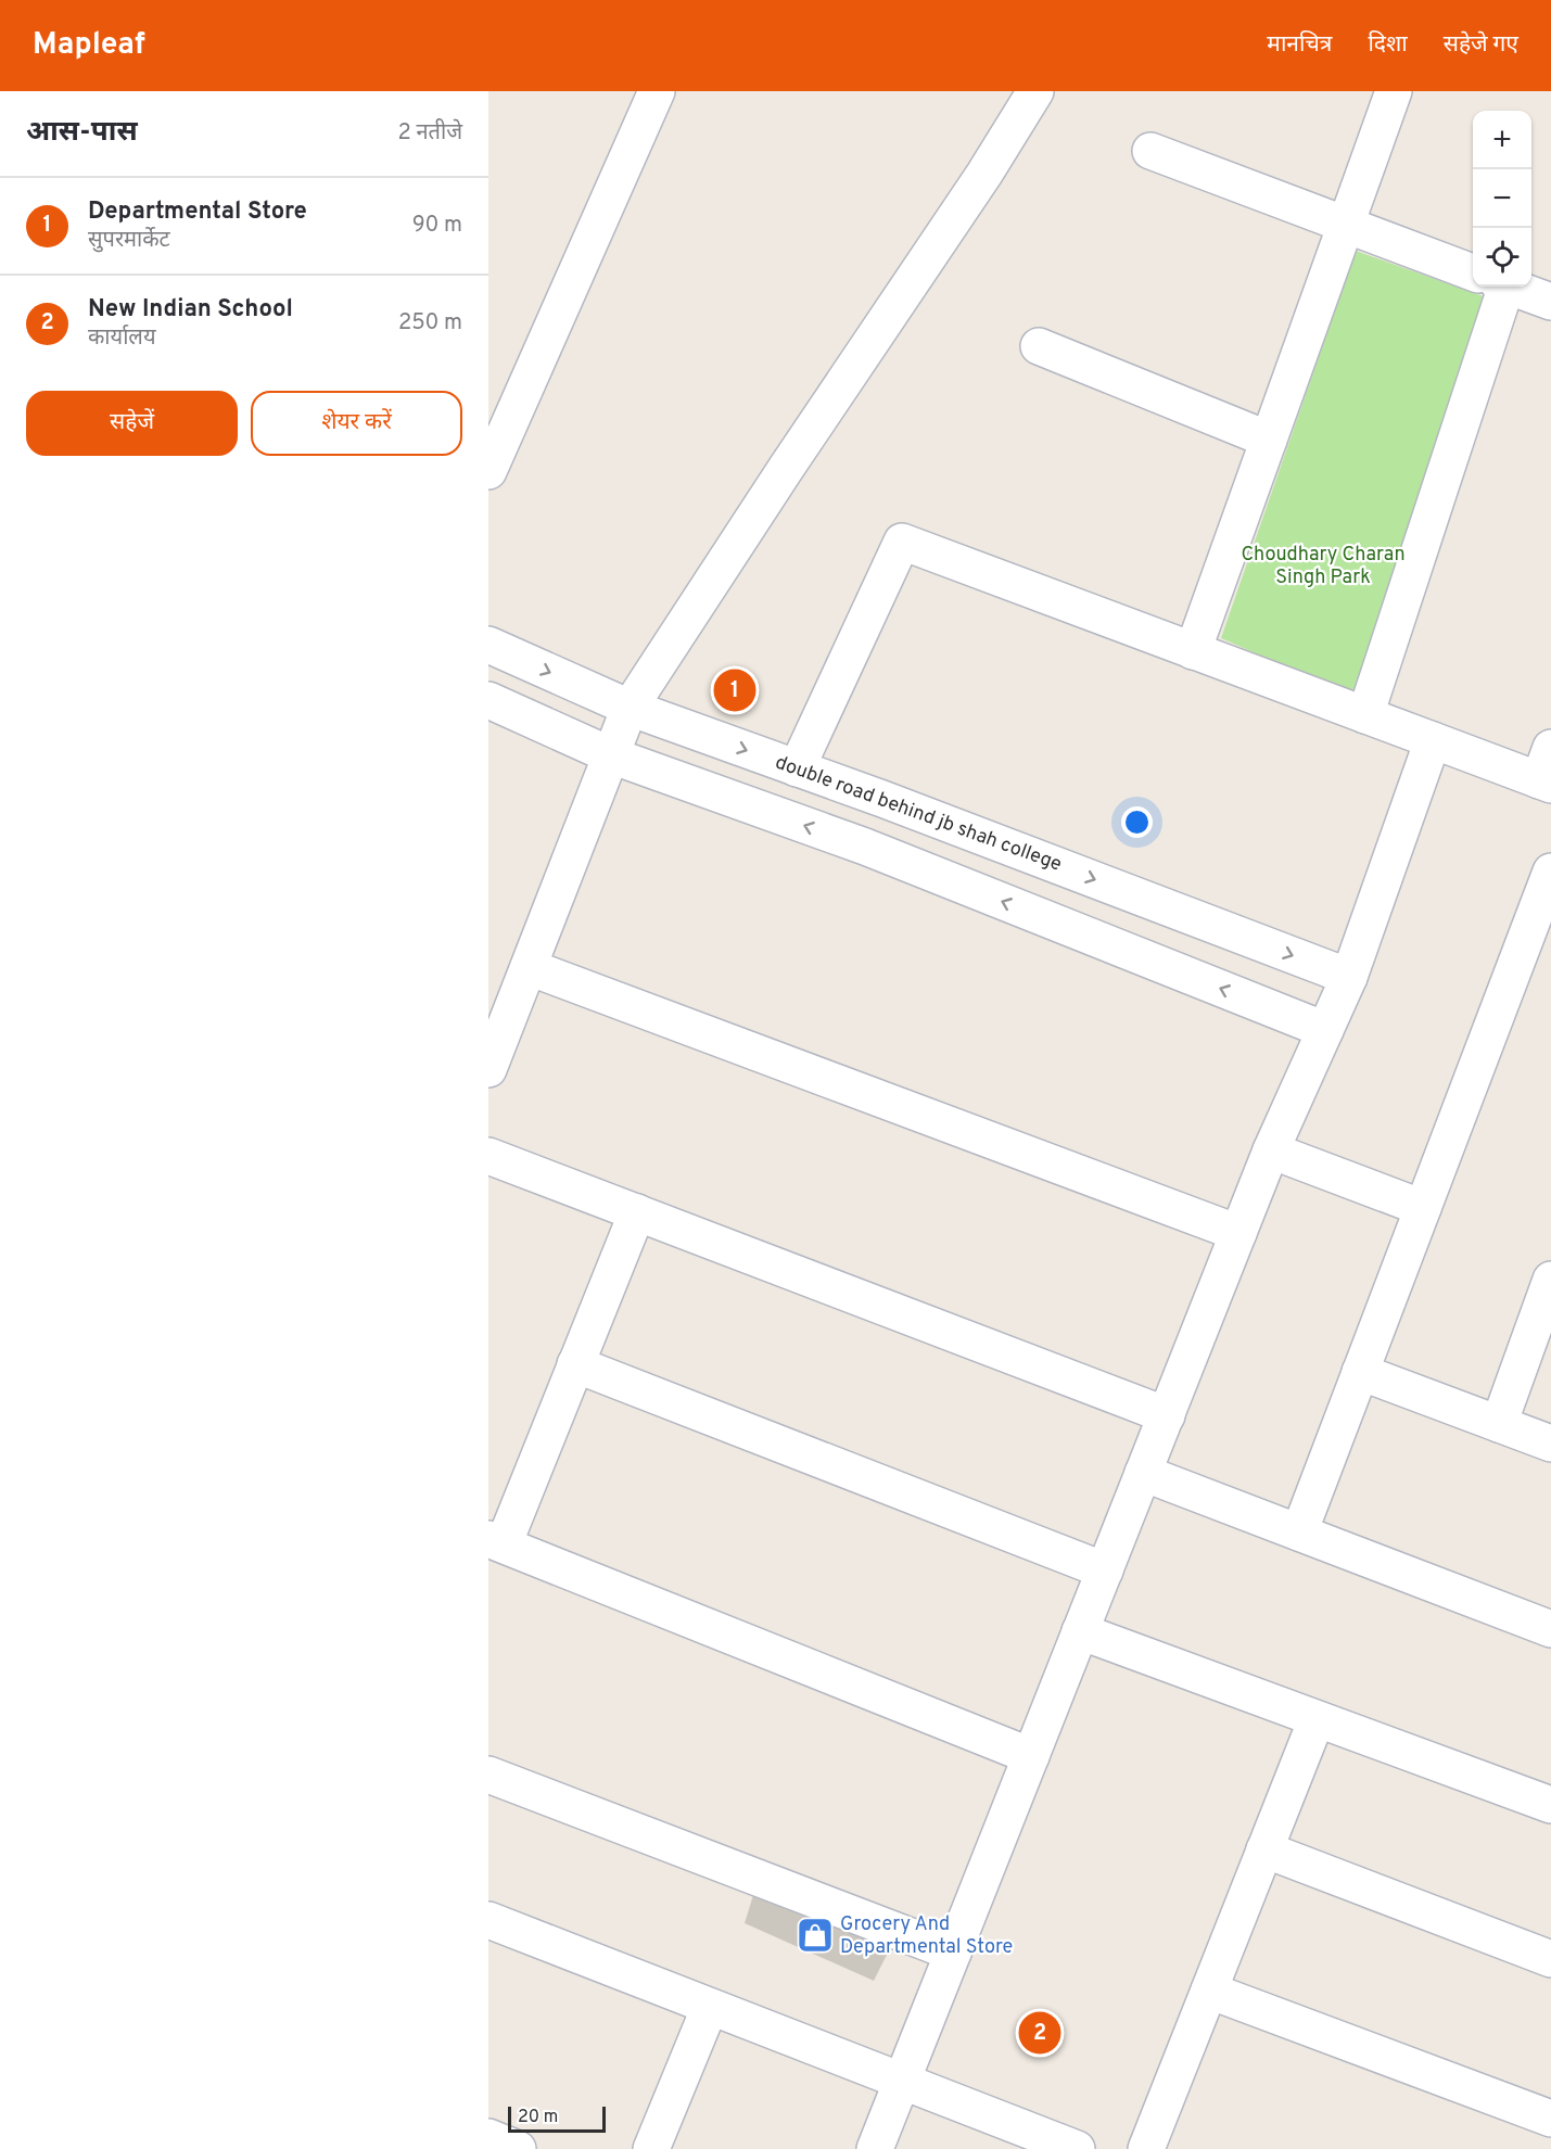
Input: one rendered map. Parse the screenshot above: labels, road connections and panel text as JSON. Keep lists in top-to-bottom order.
{
  "streets": {
    "street": ["double road behind jb shah college"]
  },
  "parks": ["Choudhary Charan Singh Park"],
  "places": {
    "shop": ["Grocery And Departmental Store"]
  },
  "scale_bar": "20 m",
  "page": {
    "header": "Mapleaf",
    "nav": ["मानचित्र", "दिशा", "सहेजे गए"],
    "heading": ["आस-पास", "2 नतीजे"],
    "map_buttons": ["+", "−"],
    "list": [
      {
        "mark": "1",
        "name": "Departmental Store",
        "note": "सुपरमार्केट",
        "value": "90 m"
      },
      {
        "mark": "2",
        "name": "New Indian School",
        "note": "कार्यालय",
        "value": "250 m"
      }
    ],
    "buttons": ["सहेजें", "शेयर करें"],
    "pins": ["1", "2"],
    "scale": "20 m"
  }
}
